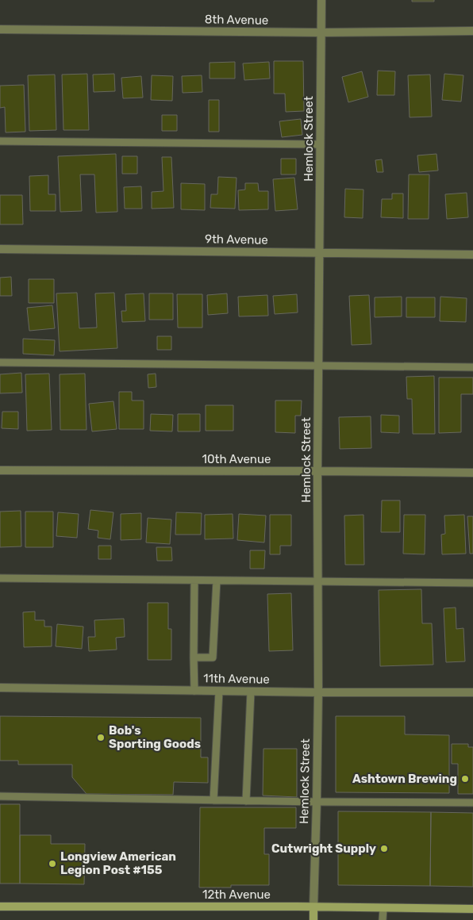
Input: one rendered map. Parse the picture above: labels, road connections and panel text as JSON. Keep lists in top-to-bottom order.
{
  "streets": {
    "street": [
      "8th Avenue",
      "Hemlock Street",
      "9th Avenue",
      "10th Avenue",
      "11th Avenue",
      "12th Avenue"
    ]
  },
  "crossings": [
    ["8th Avenue", "Hemlock Street"],
    ["Hemlock Street", "9th Avenue"],
    ["Hemlock Street", "10th Avenue"],
    ["Hemlock Street", "11th Avenue"],
    ["Hemlock Street", "12th Avenue"]
  ],
  "places": [
    "Bob's Sporting Goods",
    "Ashtown Brewing",
    "Cutwright Supply",
    "Longview American Legion Post #155"
  ]
}
